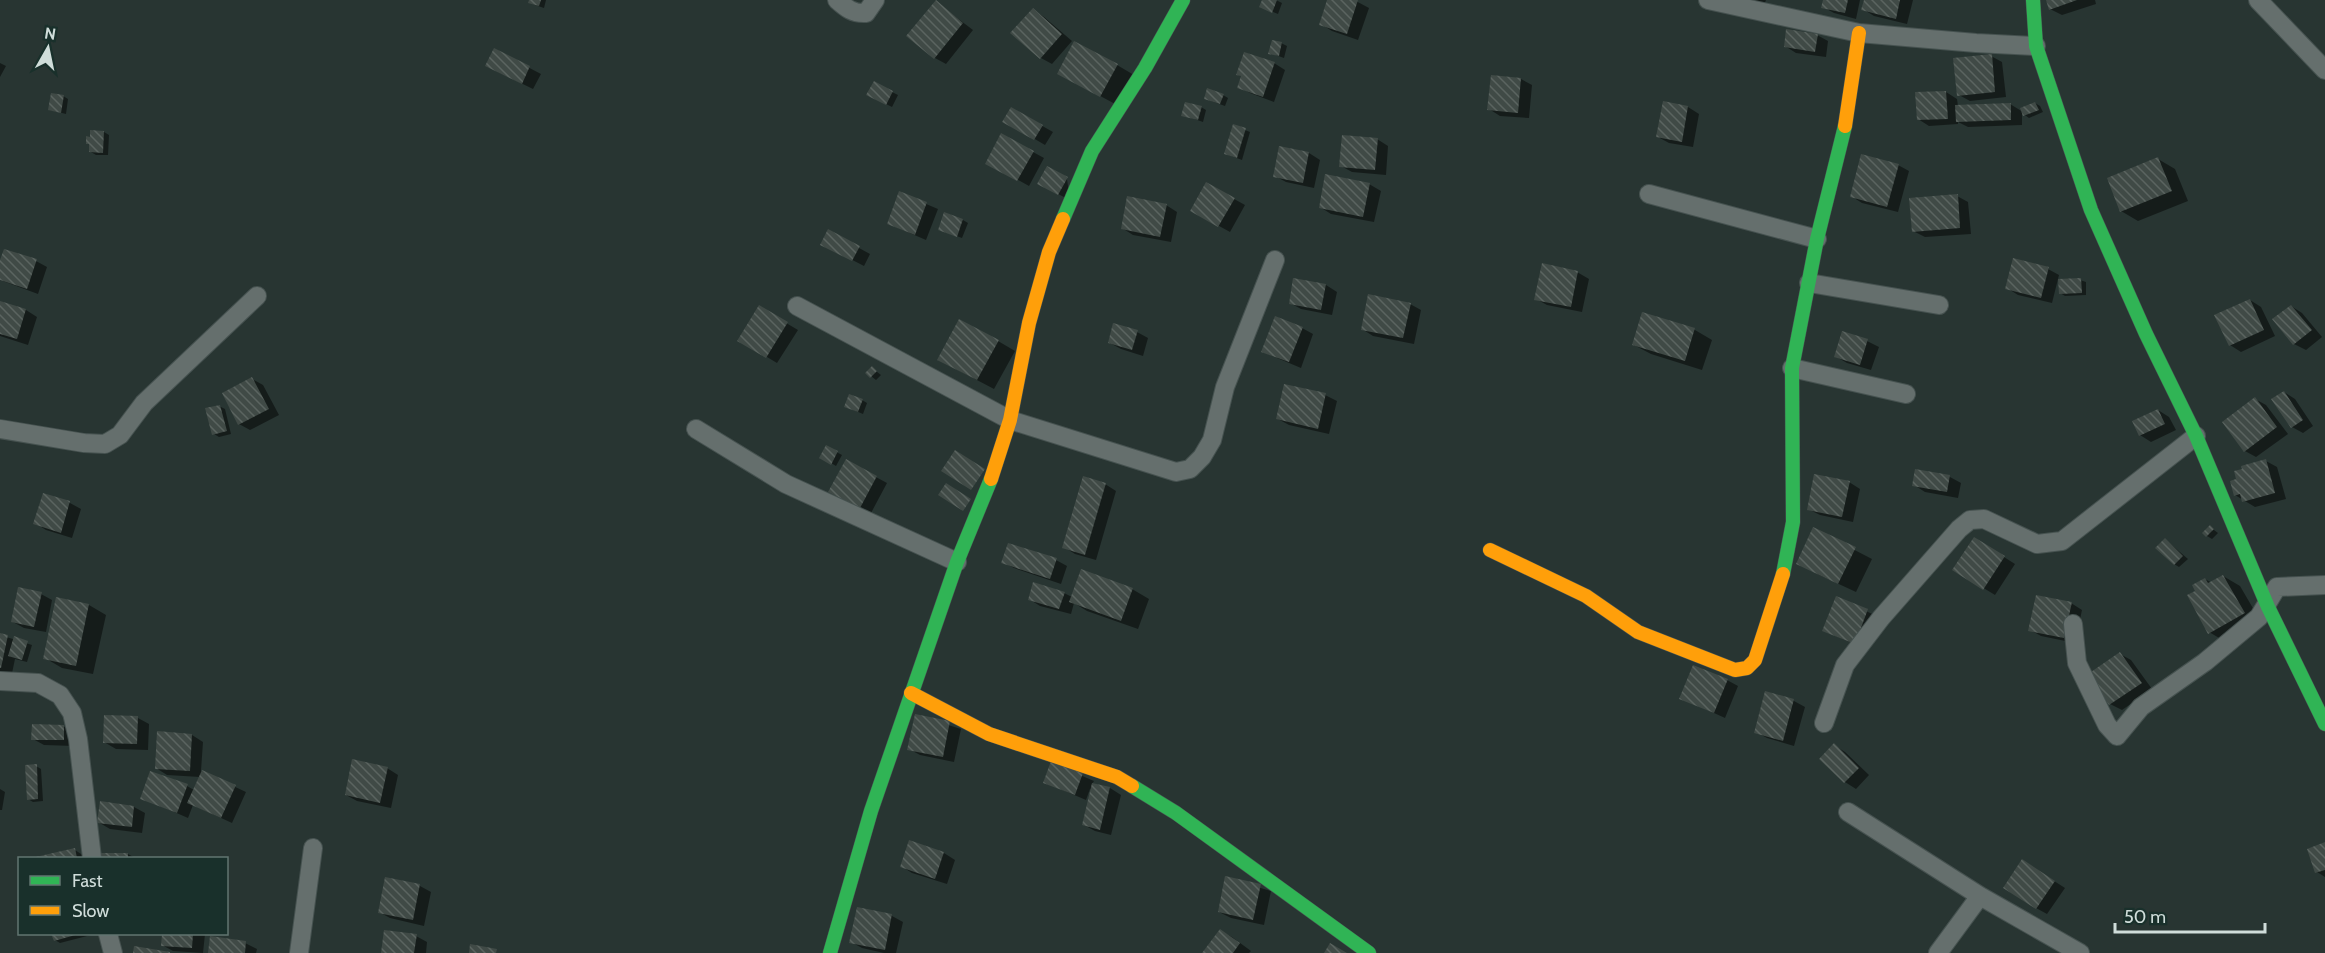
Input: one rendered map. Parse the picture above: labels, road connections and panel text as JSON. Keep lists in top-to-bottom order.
{
  "legend": ["Fast", "Slow"],
  "scale_bar": "50 m",
  "north": "top"
}
